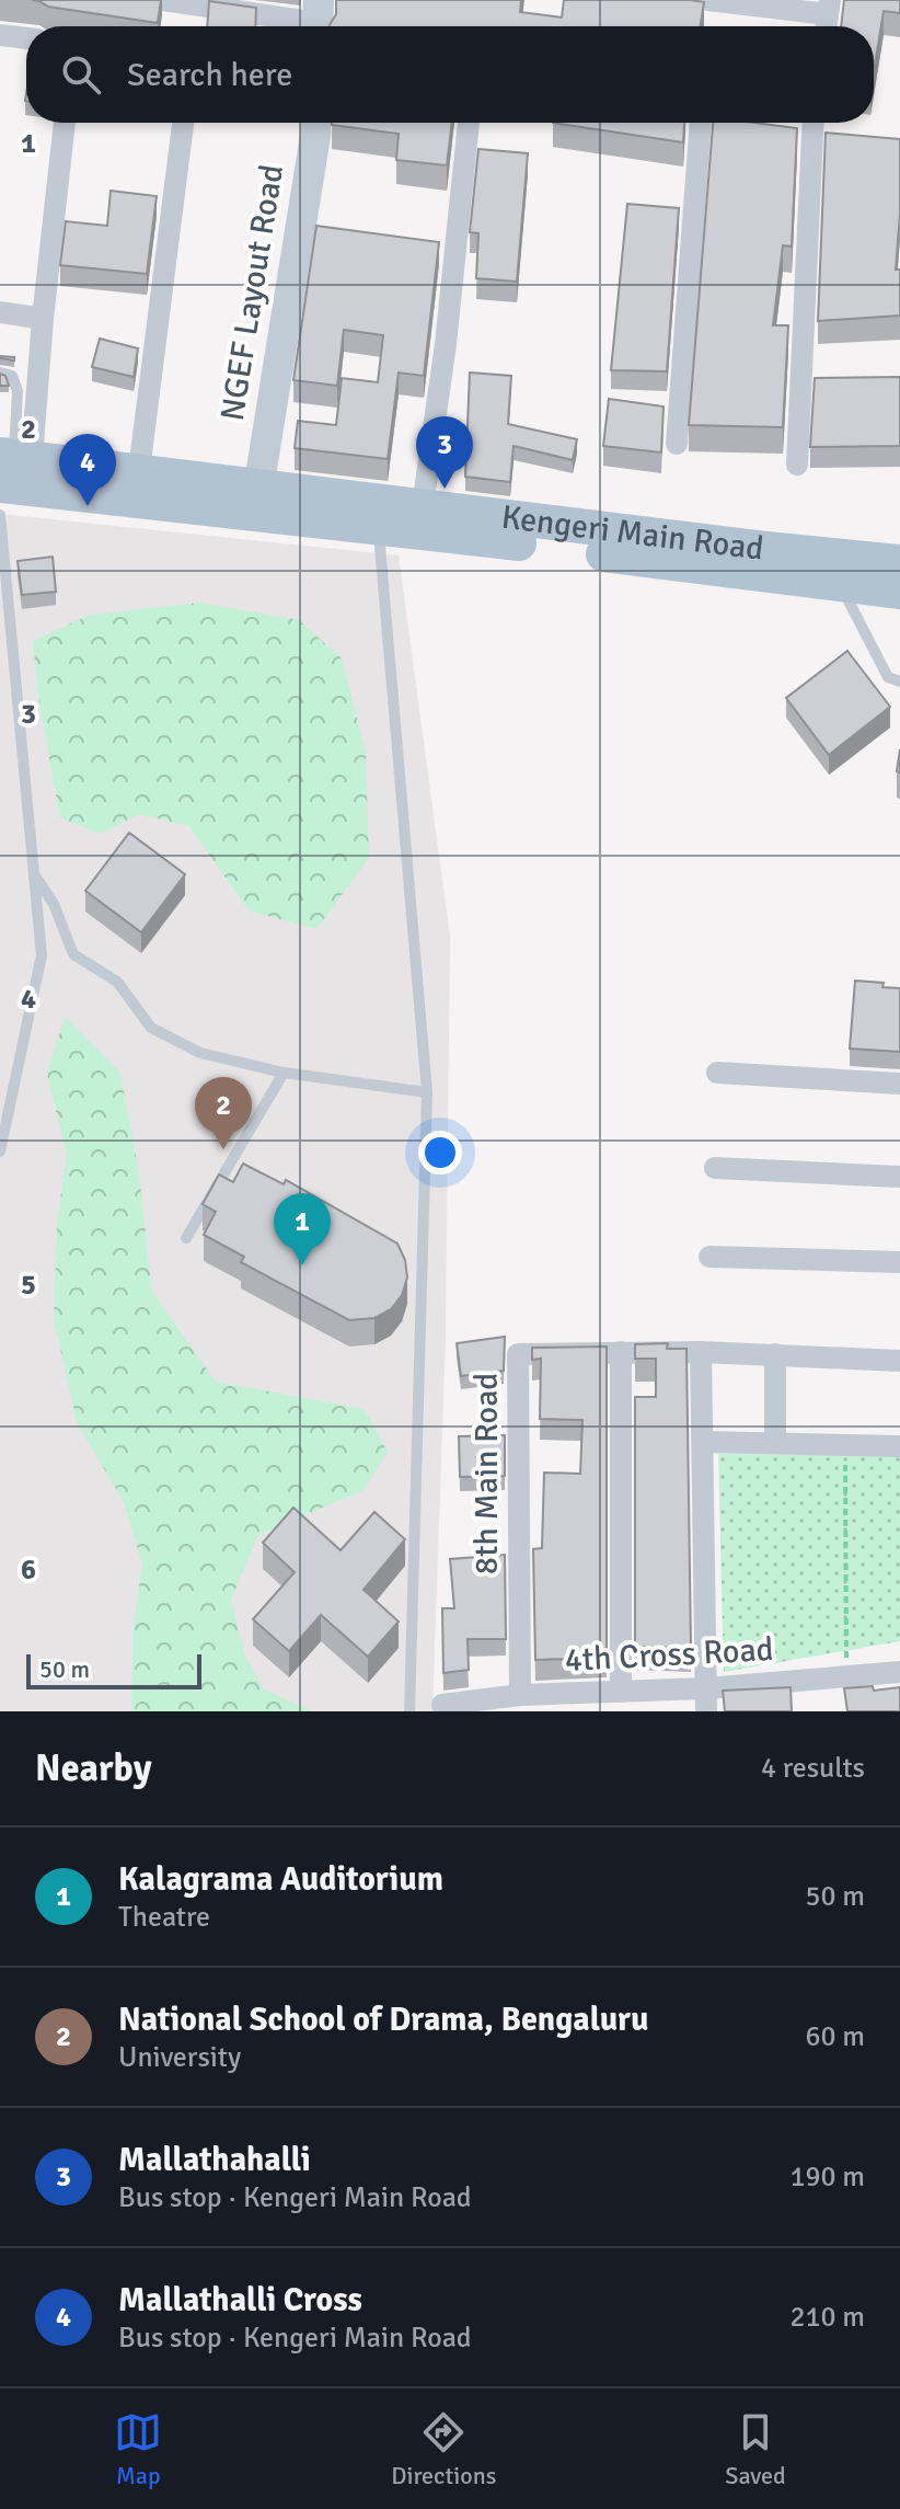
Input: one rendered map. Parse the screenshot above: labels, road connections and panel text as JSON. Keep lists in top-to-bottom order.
{
  "streets": {
    "main road": ["Kengeri Main Road"],
    "street": ["NGEF Layout Road", "8th Main Road", "4th Cross Road"]
  },
  "crossings": [
    ["NGEF Layout Road", "Kengeri Main Road"],
    ["8th Main Road", "4th Cross Road"]
  ],
  "scale_bar": "50 m",
  "page": {
    "search": "Search here",
    "pins": [
      "3",
      "4",
      "2",
      "1"
    ],
    "scale": "50 m",
    "heading": ["Nearby", "4 results"],
    "list": [
      {
        "mark": "1",
        "name": "Kalagrama Auditorium",
        "note": "Theatre",
        "value": "50 m"
      },
      {
        "mark": "2",
        "name": "National School of Drama, Bengaluru",
        "note": "University",
        "value": "60 m"
      },
      {
        "mark": "3",
        "name": "Mallathahalli",
        "note": "Bus stop · Kengeri Main Road",
        "value": "190 m"
      },
      {
        "mark": "4",
        "name": "Mallathalli Cross",
        "note": "Bus stop · Kengeri Main Road",
        "value": "210 m"
      }
    ],
    "nav": ["Map", "Directions", "Saved"]
  },
  "grid": {
    "rows": [
      "1",
      "2",
      "3",
      "4",
      "5",
      "6"
    ]
  }
}
